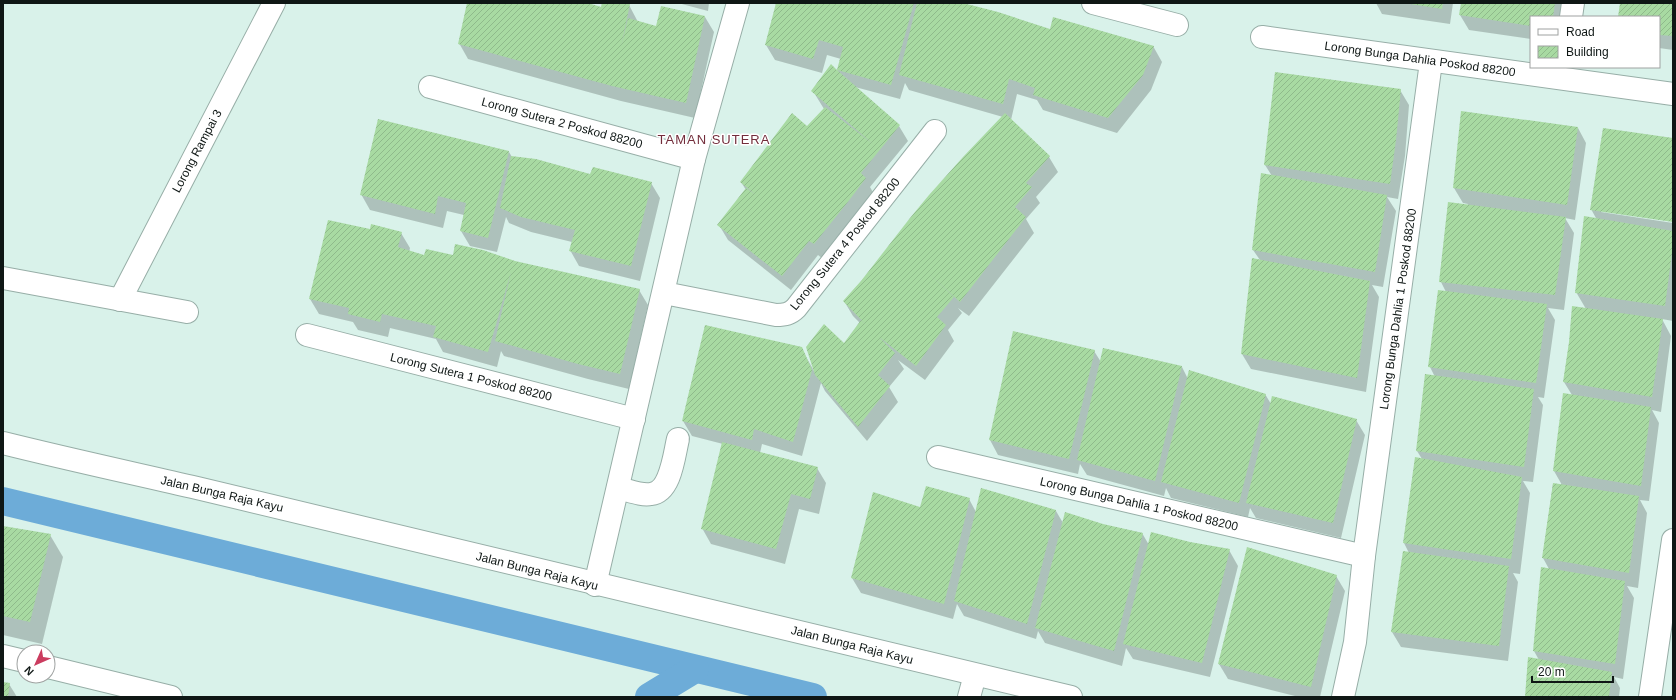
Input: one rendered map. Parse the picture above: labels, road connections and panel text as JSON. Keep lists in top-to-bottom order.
{
  "streets": {
    "street": [
      "Lorong Bunga Dahlia Poskod 88200",
      "Lorong Sutera 2 Poskod 88200",
      "Lorong Rampai 3",
      "Lorong Sutera 4 Poskod 88200",
      "Lorong Bunga Dahlia 1 Poskod 88200",
      "Lorong Sutera 1 Poskod 88200",
      "Jalan Bunga Raja Kayu"
    ]
  },
  "crossings": [
    ["Lorong Bunga Dahlia Poskod 88200", "Lorong Bunga Dahlia 1 Poskod 88200"]
  ],
  "districts": ["TAMAN SUTERA"],
  "legend": ["Road", "Building"],
  "scale_bar": "20 m",
  "north": "bottom left"
}
